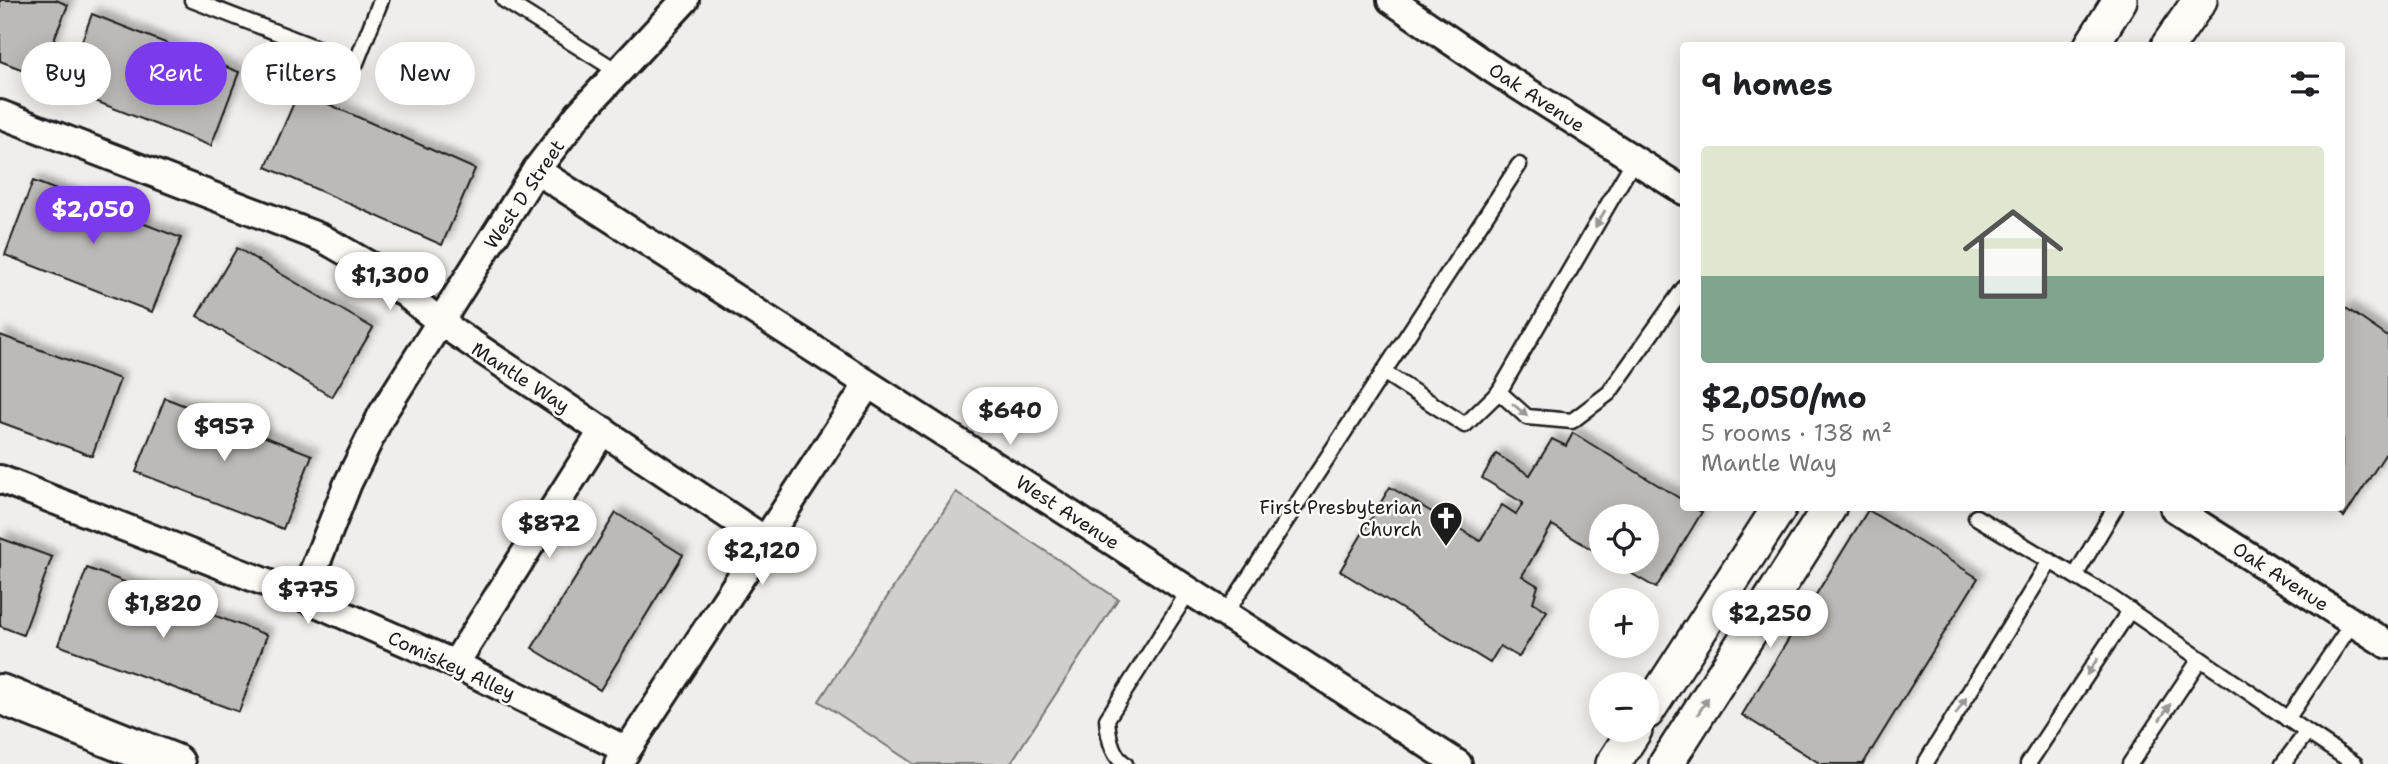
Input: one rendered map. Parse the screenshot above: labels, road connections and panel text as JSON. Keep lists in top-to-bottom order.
{
  "streets": {
    "street": [
      "Oak Avenue",
      "West D Street",
      "Mantle Way",
      "West Avenue",
      "Comiskey Alley"
    ]
  },
  "crossings": [
    ["West D Street", "Mantle Way"],
    ["West D Street", "West Avenue"],
    ["West D Street", "Comiskey Alley"]
  ],
  "places": {
    "church": ["First Presbyterian Church"]
  },
  "page": {
    "chip": [
      "Buy",
      "Rent",
      "Filters",
      "New"
    ],
    "heading": "9 homes",
    "list": [
      {
        "name": "$2,050/mo",
        "note": "5 rooms · 138 m² · Mantle Way"
      }
    ],
    "price": [
      "$2,050",
      "$1,300",
      "$640",
      "$957",
      "$872",
      "$2,120",
      "$775",
      "$1,820",
      "$2,250"
    ],
    "map_buttons": ["+", "−"]
  }
}
